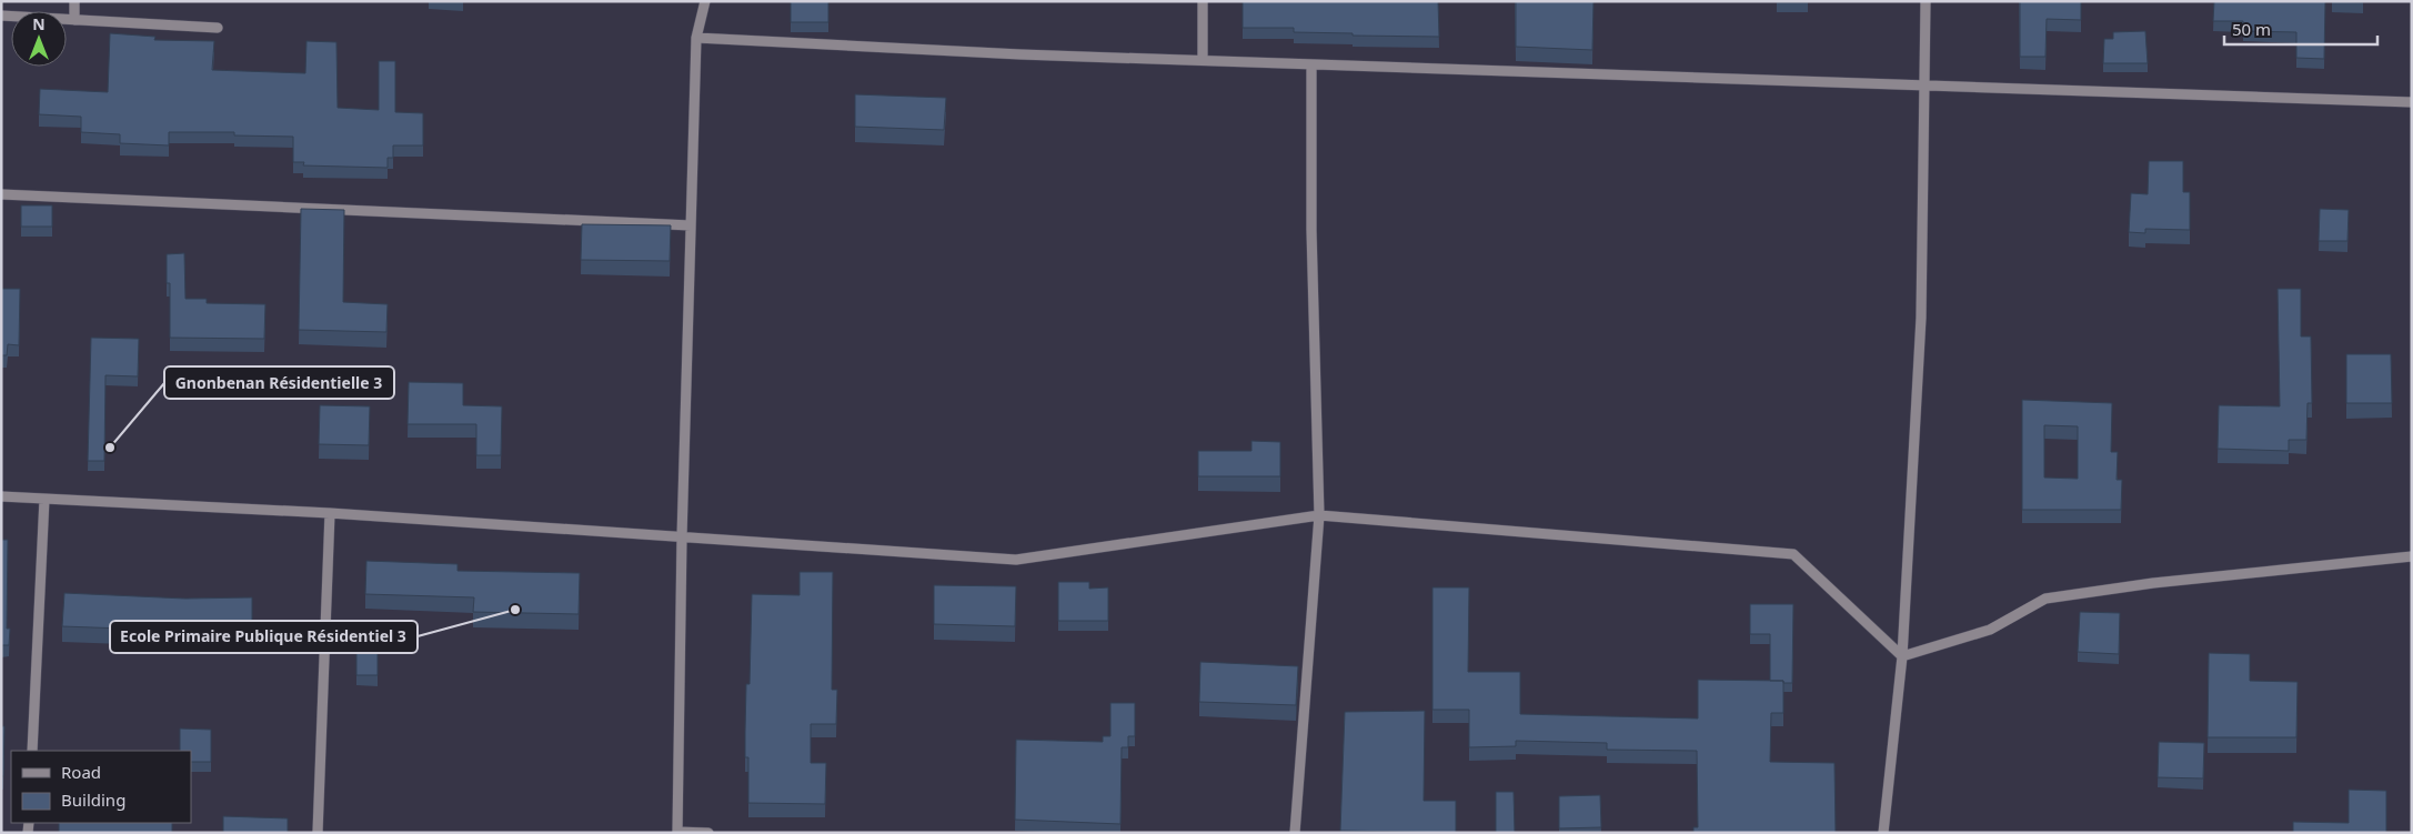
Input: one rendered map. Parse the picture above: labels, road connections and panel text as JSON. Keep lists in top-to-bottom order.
{
  "places": ["Gnonbenan Résidentielle 3", "Ecole Primaire Publique Résidentiel 3"],
  "legend": ["Road", "Building"],
  "scale_bar": "50 m",
  "north": "top"
}
